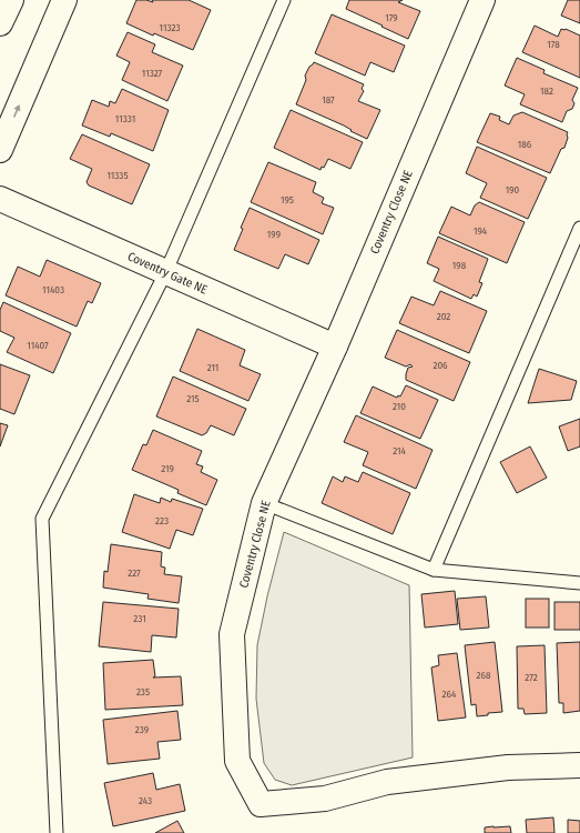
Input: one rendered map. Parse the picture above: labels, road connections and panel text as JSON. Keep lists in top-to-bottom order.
{
  "streets": {
    "street": ["Coventry Close NE", "Coventry Gate NE"]
  },
  "crossings": [
    ["Coventry Close NE", "Coventry Gate NE"]
  ],
  "house_numbers": [
    "179",
    "11323",
    "178",
    "11327",
    "182",
    "187",
    "11331",
    "186",
    "11335",
    "190",
    "195",
    "194",
    "199",
    "198",
    "11403",
    "202",
    "11407",
    "206",
    "211",
    "215",
    "210",
    "214",
    "219",
    "223",
    "227",
    "231",
    "268",
    "272",
    "235",
    "264",
    "239",
    "243"
  ]
}
